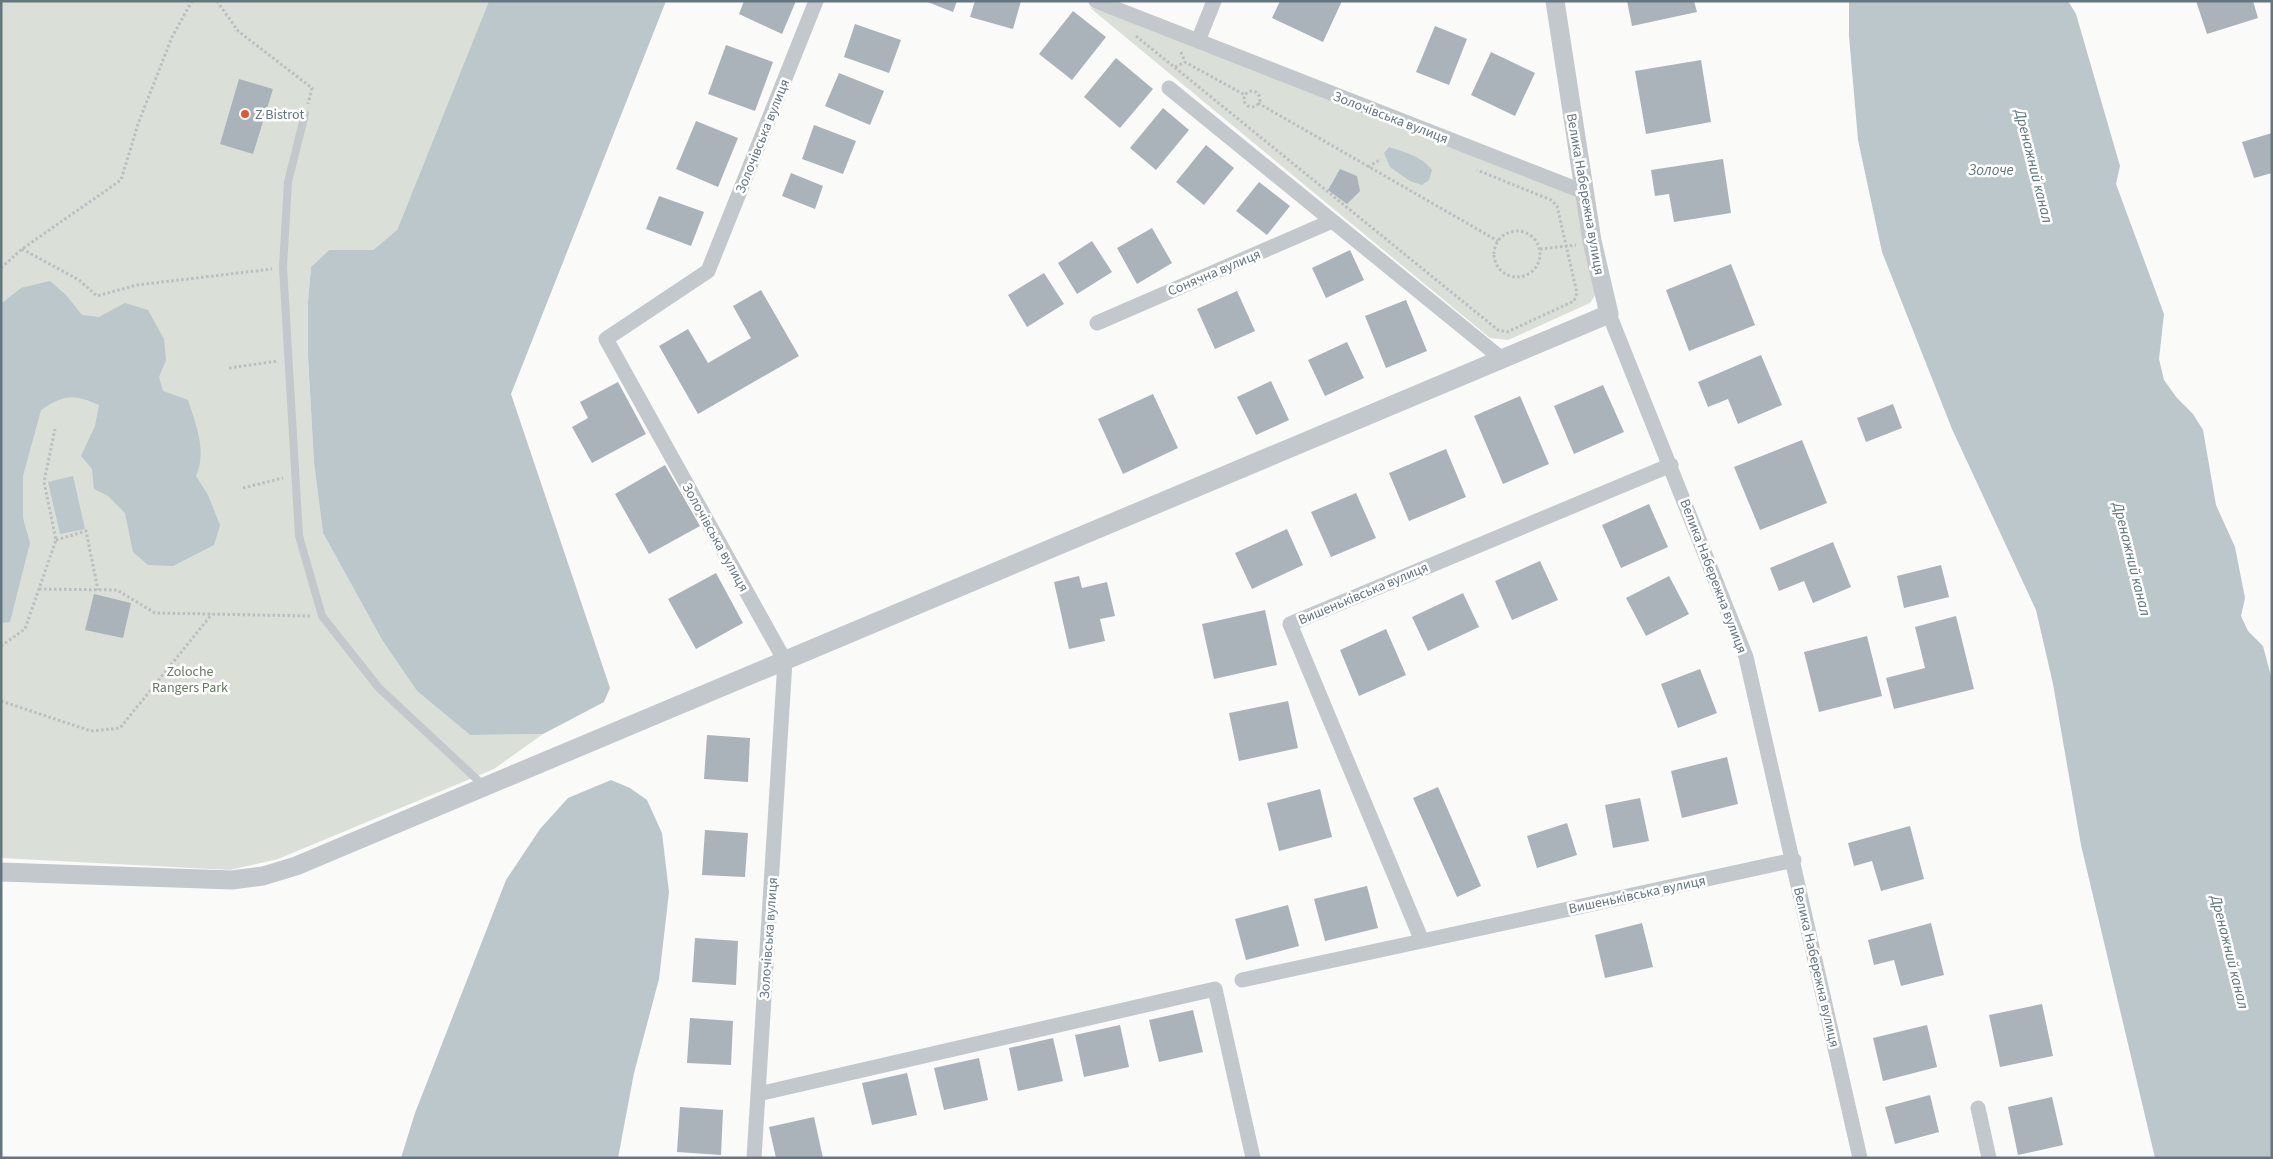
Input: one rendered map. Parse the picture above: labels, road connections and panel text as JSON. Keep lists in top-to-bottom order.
{
  "streets": {
    "street": [
      "Золочівська вулиця",
      "Велика Набережна вулиця",
      "Сонячна вулиця",
      "Вишеньківська вулиця"
    ]
  },
  "crossings": [
    ["Золочівська вулиця", "Велика Набережна вулиця"],
    ["Велика Набережна вулиця", "Вишеньківська вулиця"]
  ],
  "water": ["Дренажний канал", "Золоче"],
  "parks": ["Zoloche Rangers Park"],
  "places": ["Z Bistrot"]
}
